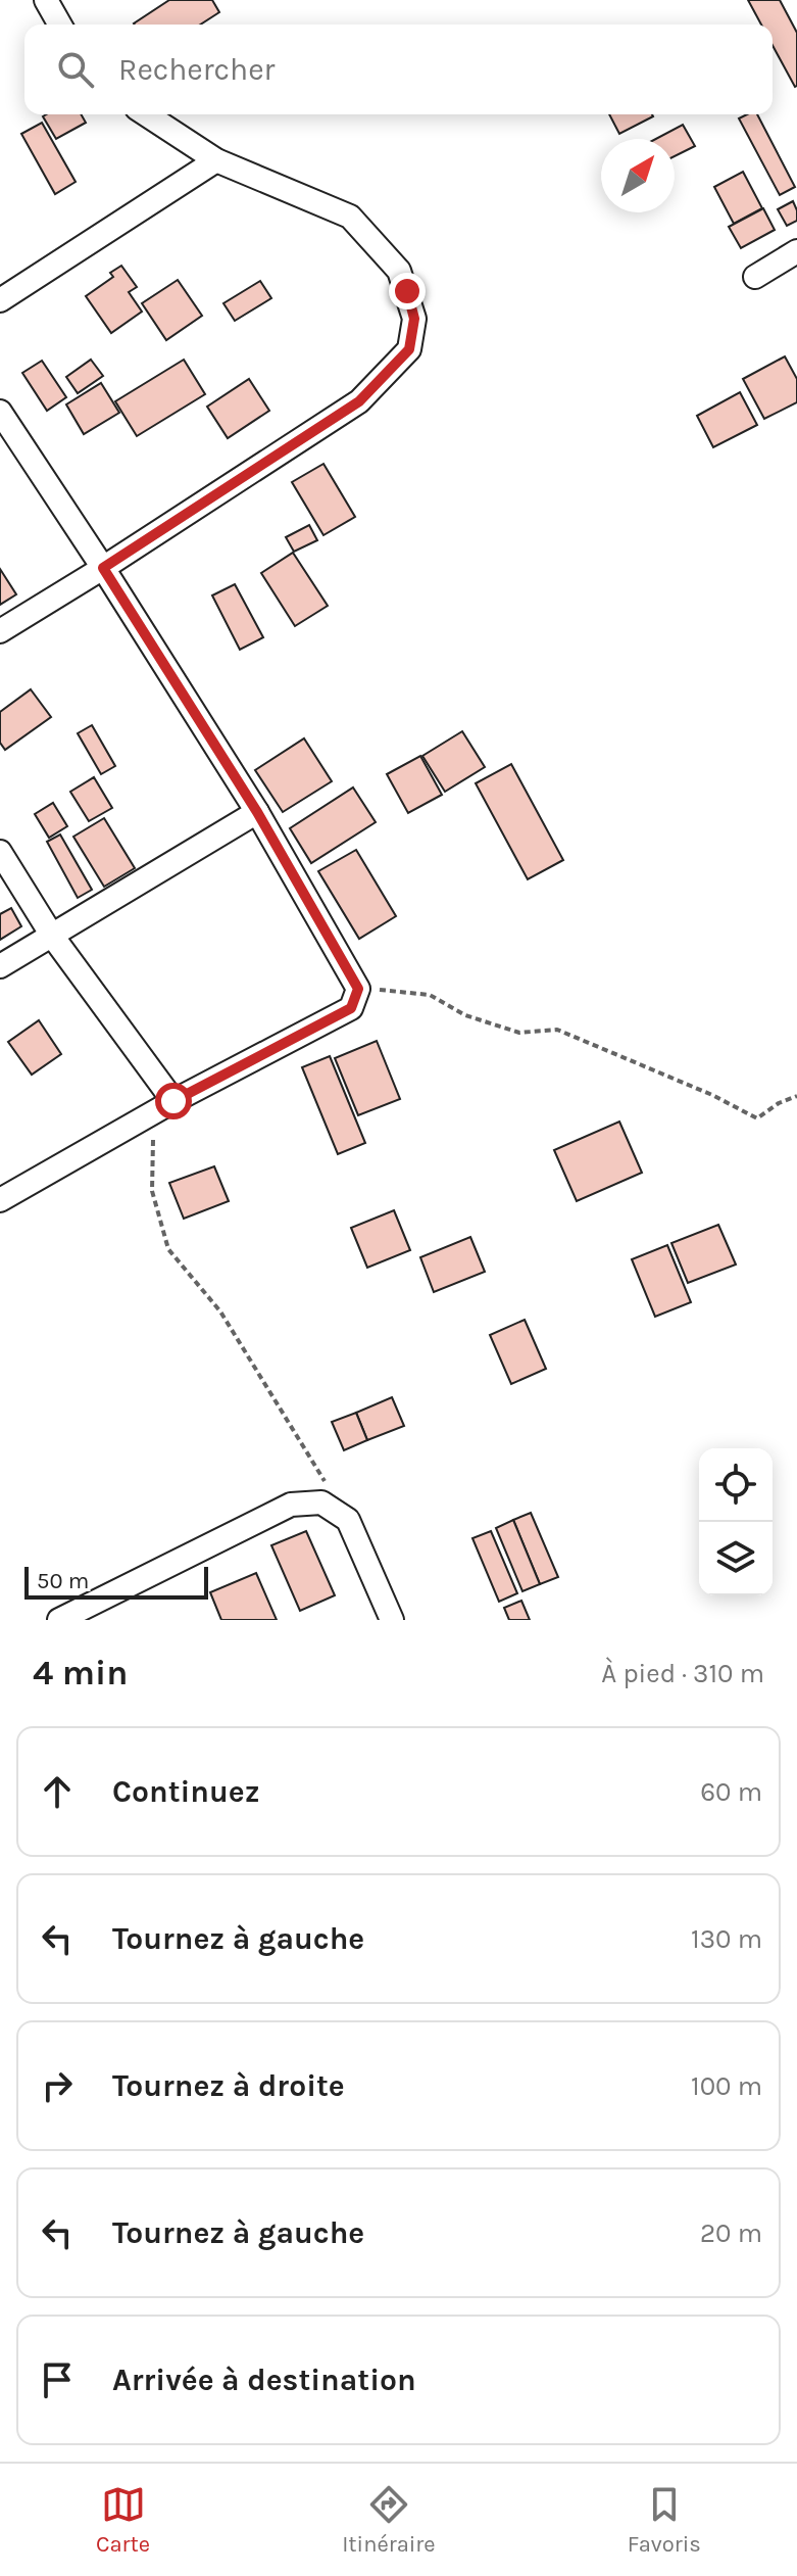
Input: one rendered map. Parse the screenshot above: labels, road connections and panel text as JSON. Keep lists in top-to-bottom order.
{
  "scale_bar": "50 m",
  "north": "top right",
  "page": {
    "search": "Rechercher",
    "scale": "50 m",
    "heading": ["4 min", "À pied · 310 m"],
    "list": [
      ["Continuez", "60 m"],
      ["Tournez à gauche", "130 m"],
      ["Tournez à droite", "100 m"],
      ["Tournez à gauche", "20 m"],
      "Arrivée à destination"
    ],
    "nav": ["Carte", "Itinéraire", "Favoris"]
  }
}
